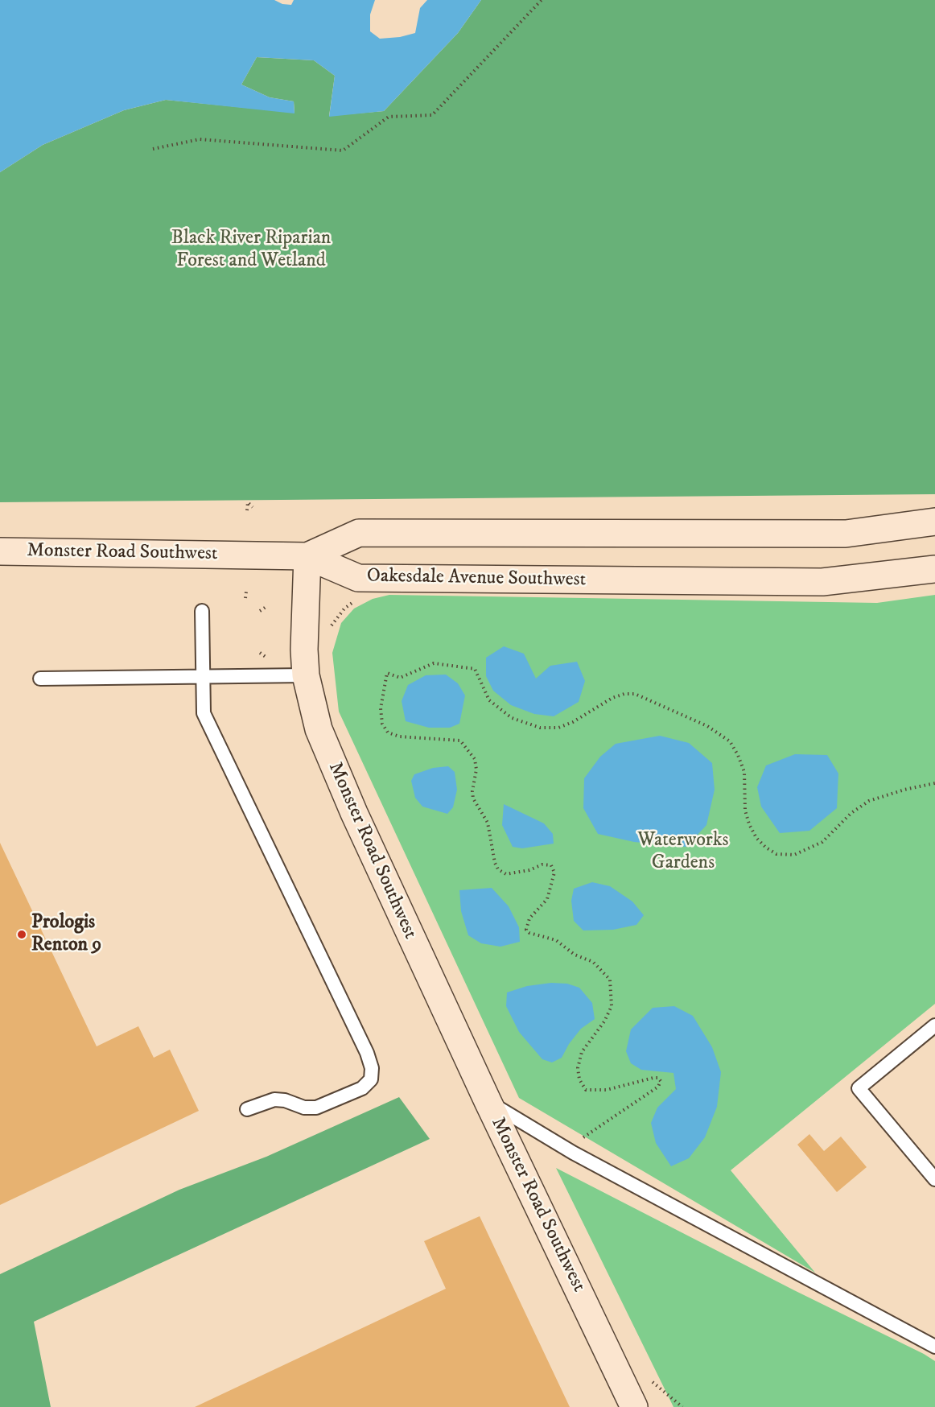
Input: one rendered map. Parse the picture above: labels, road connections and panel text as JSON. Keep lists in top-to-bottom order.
{
  "streets": {
    "street": ["Monster Road Southwest", "Oakesdale Avenue Southwest"]
  },
  "crossings": [
    ["Monster Road Southwest", "Oakesdale Avenue Southwest"]
  ],
  "parks": ["Black River Riparian Forest and Wetland", "Waterworks Gardens"],
  "places": ["Prologis Renton 9"]
}
